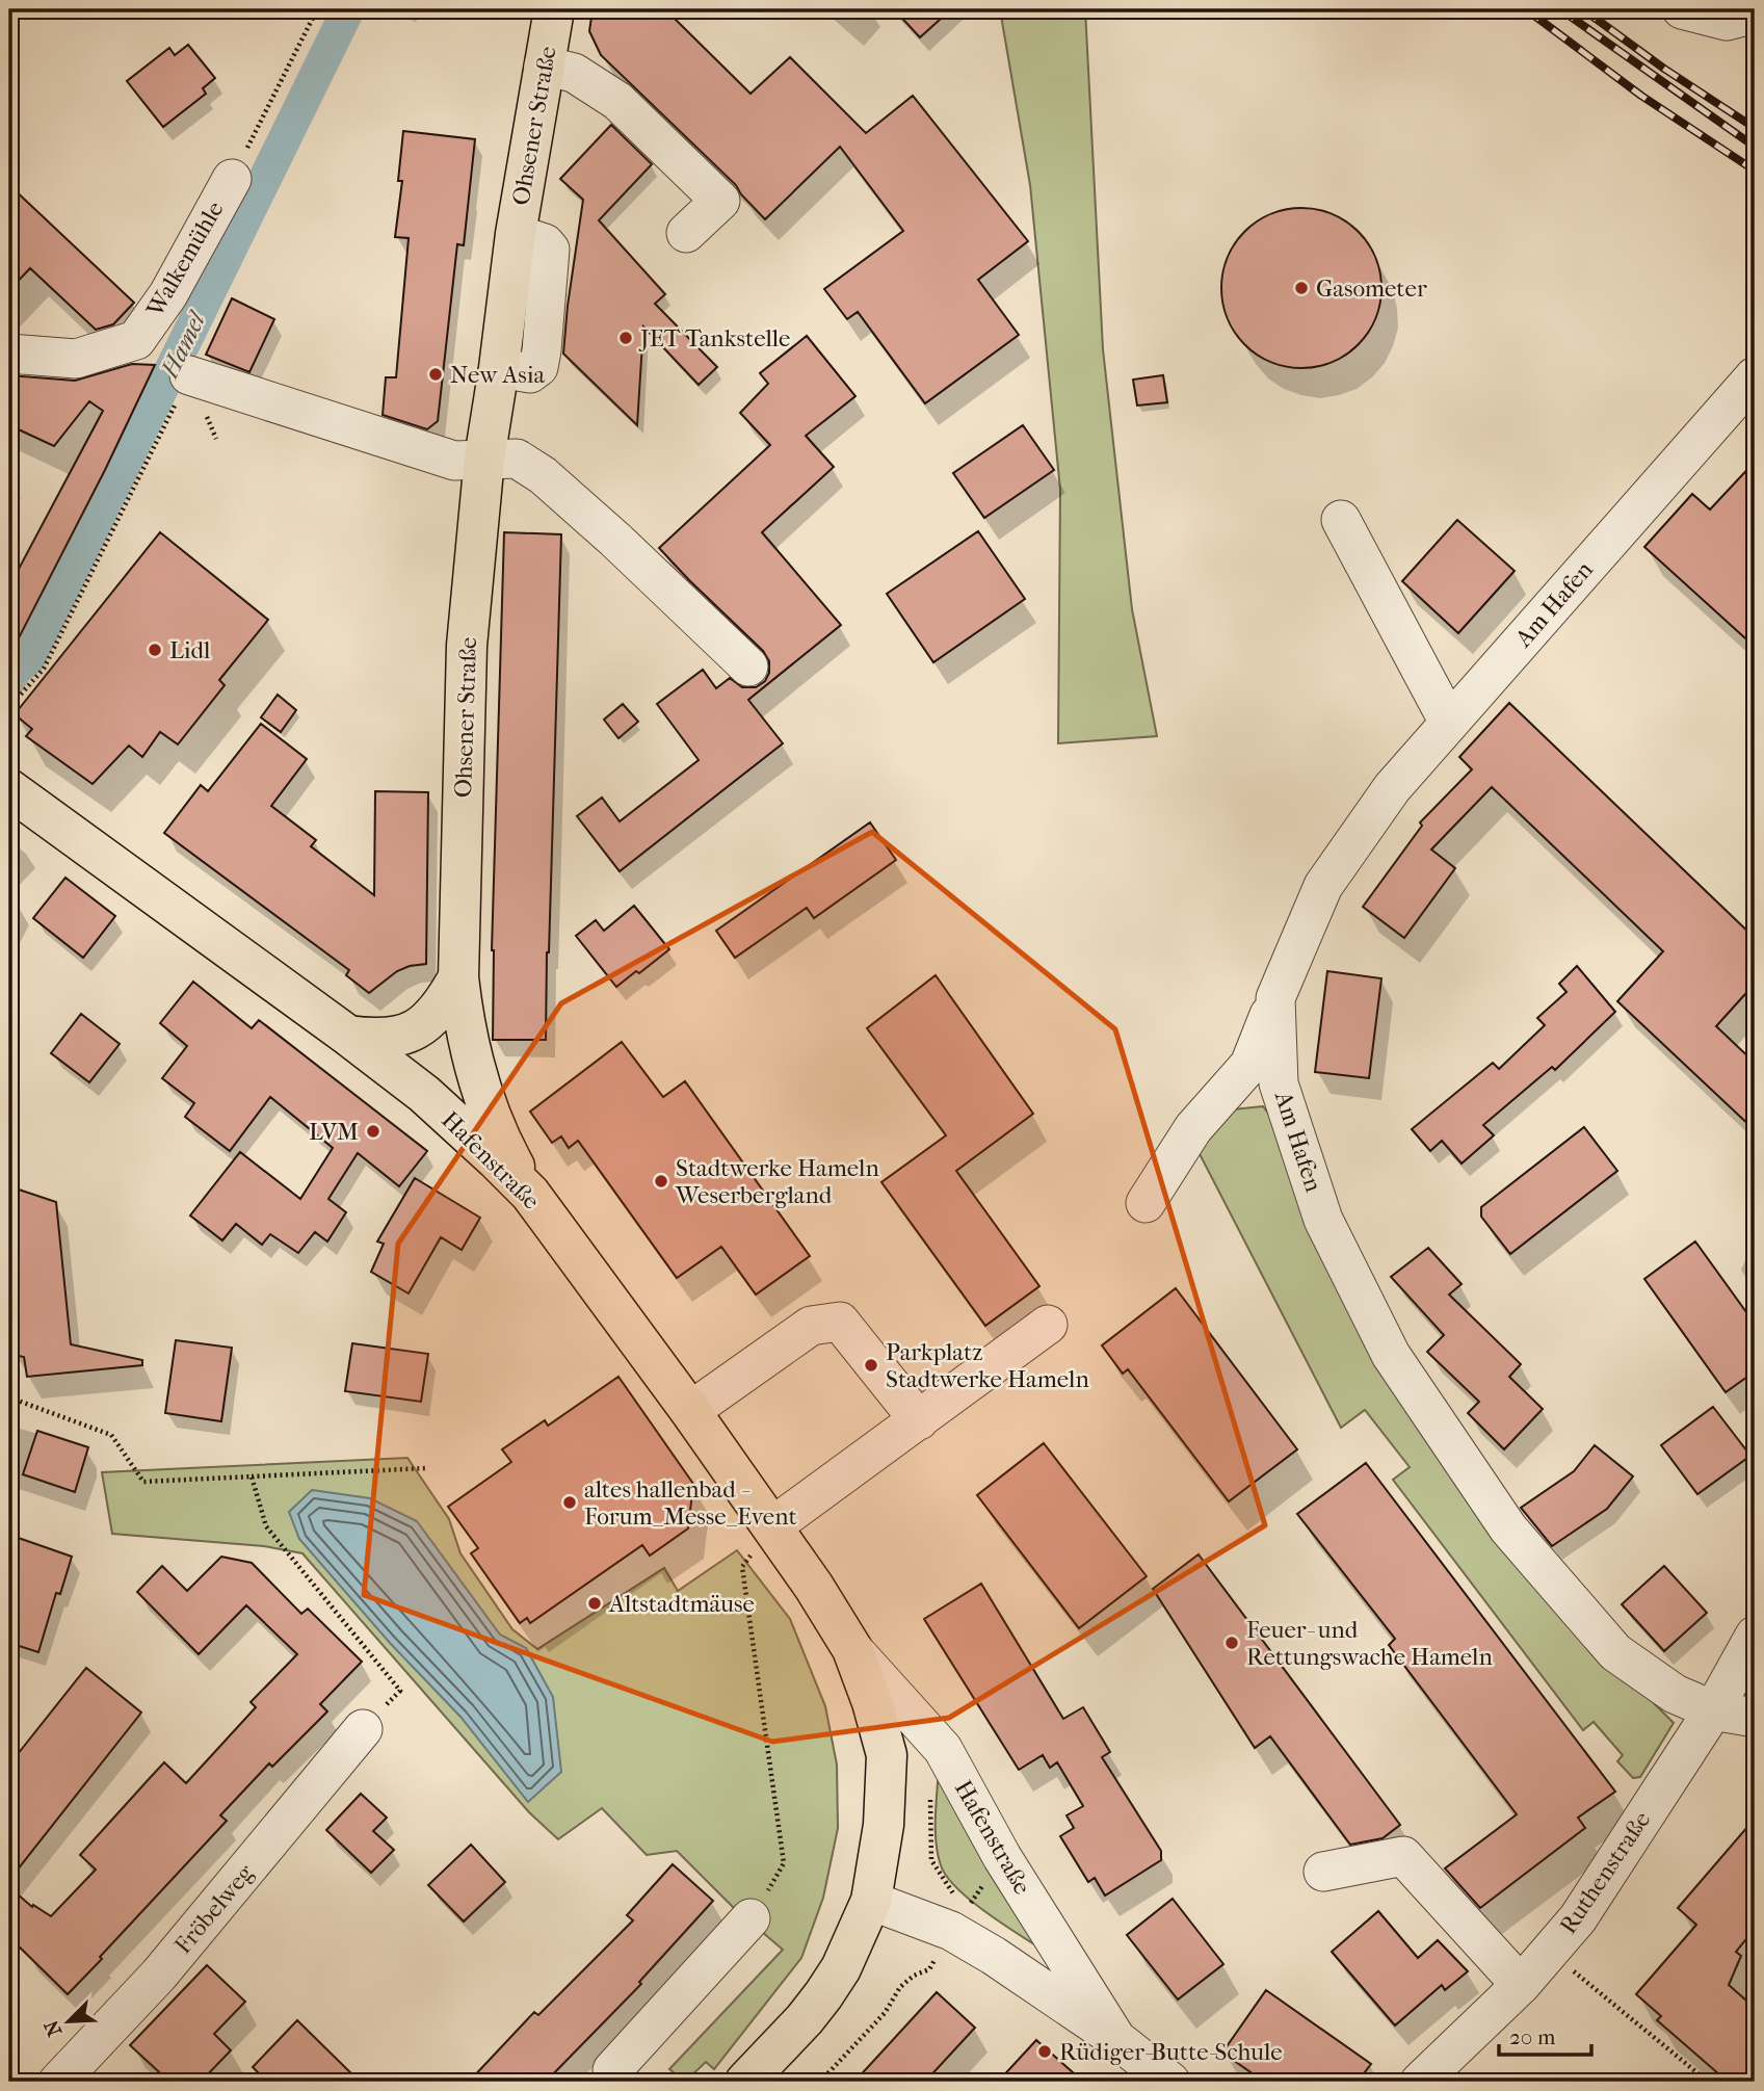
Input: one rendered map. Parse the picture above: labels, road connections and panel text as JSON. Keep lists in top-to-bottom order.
{
  "streets": {
    "main road": ["Ohsener Straße", "Hafenstraße"],
    "street": [
      "Walkemühle",
      "Am Hafen",
      "Ruthenstraße",
      "Fröbelweg"
    ]
  },
  "crossings": [
    ["Ohsener Straße", "Hafenstraße"],
    ["Am Hafen", "Ruthenstraße"]
  ],
  "water": ["Hamel"],
  "places": [
    "Gasometer",
    "JET Tankstelle",
    "New Asia",
    "Lidl",
    "LVM",
    "Stadtwerke Hameln Weserbergland",
    "Parkplatz Stadtwerke Hameln",
    "altes hallenbad - Forum_Messe_Event",
    "Altstadtmäuse",
    "Feuer- und Rettungswache Hameln",
    "Rüdiger-Butte-Schule"
  ],
  "scale_bar": "20 m",
  "north": "bottom left"
}
